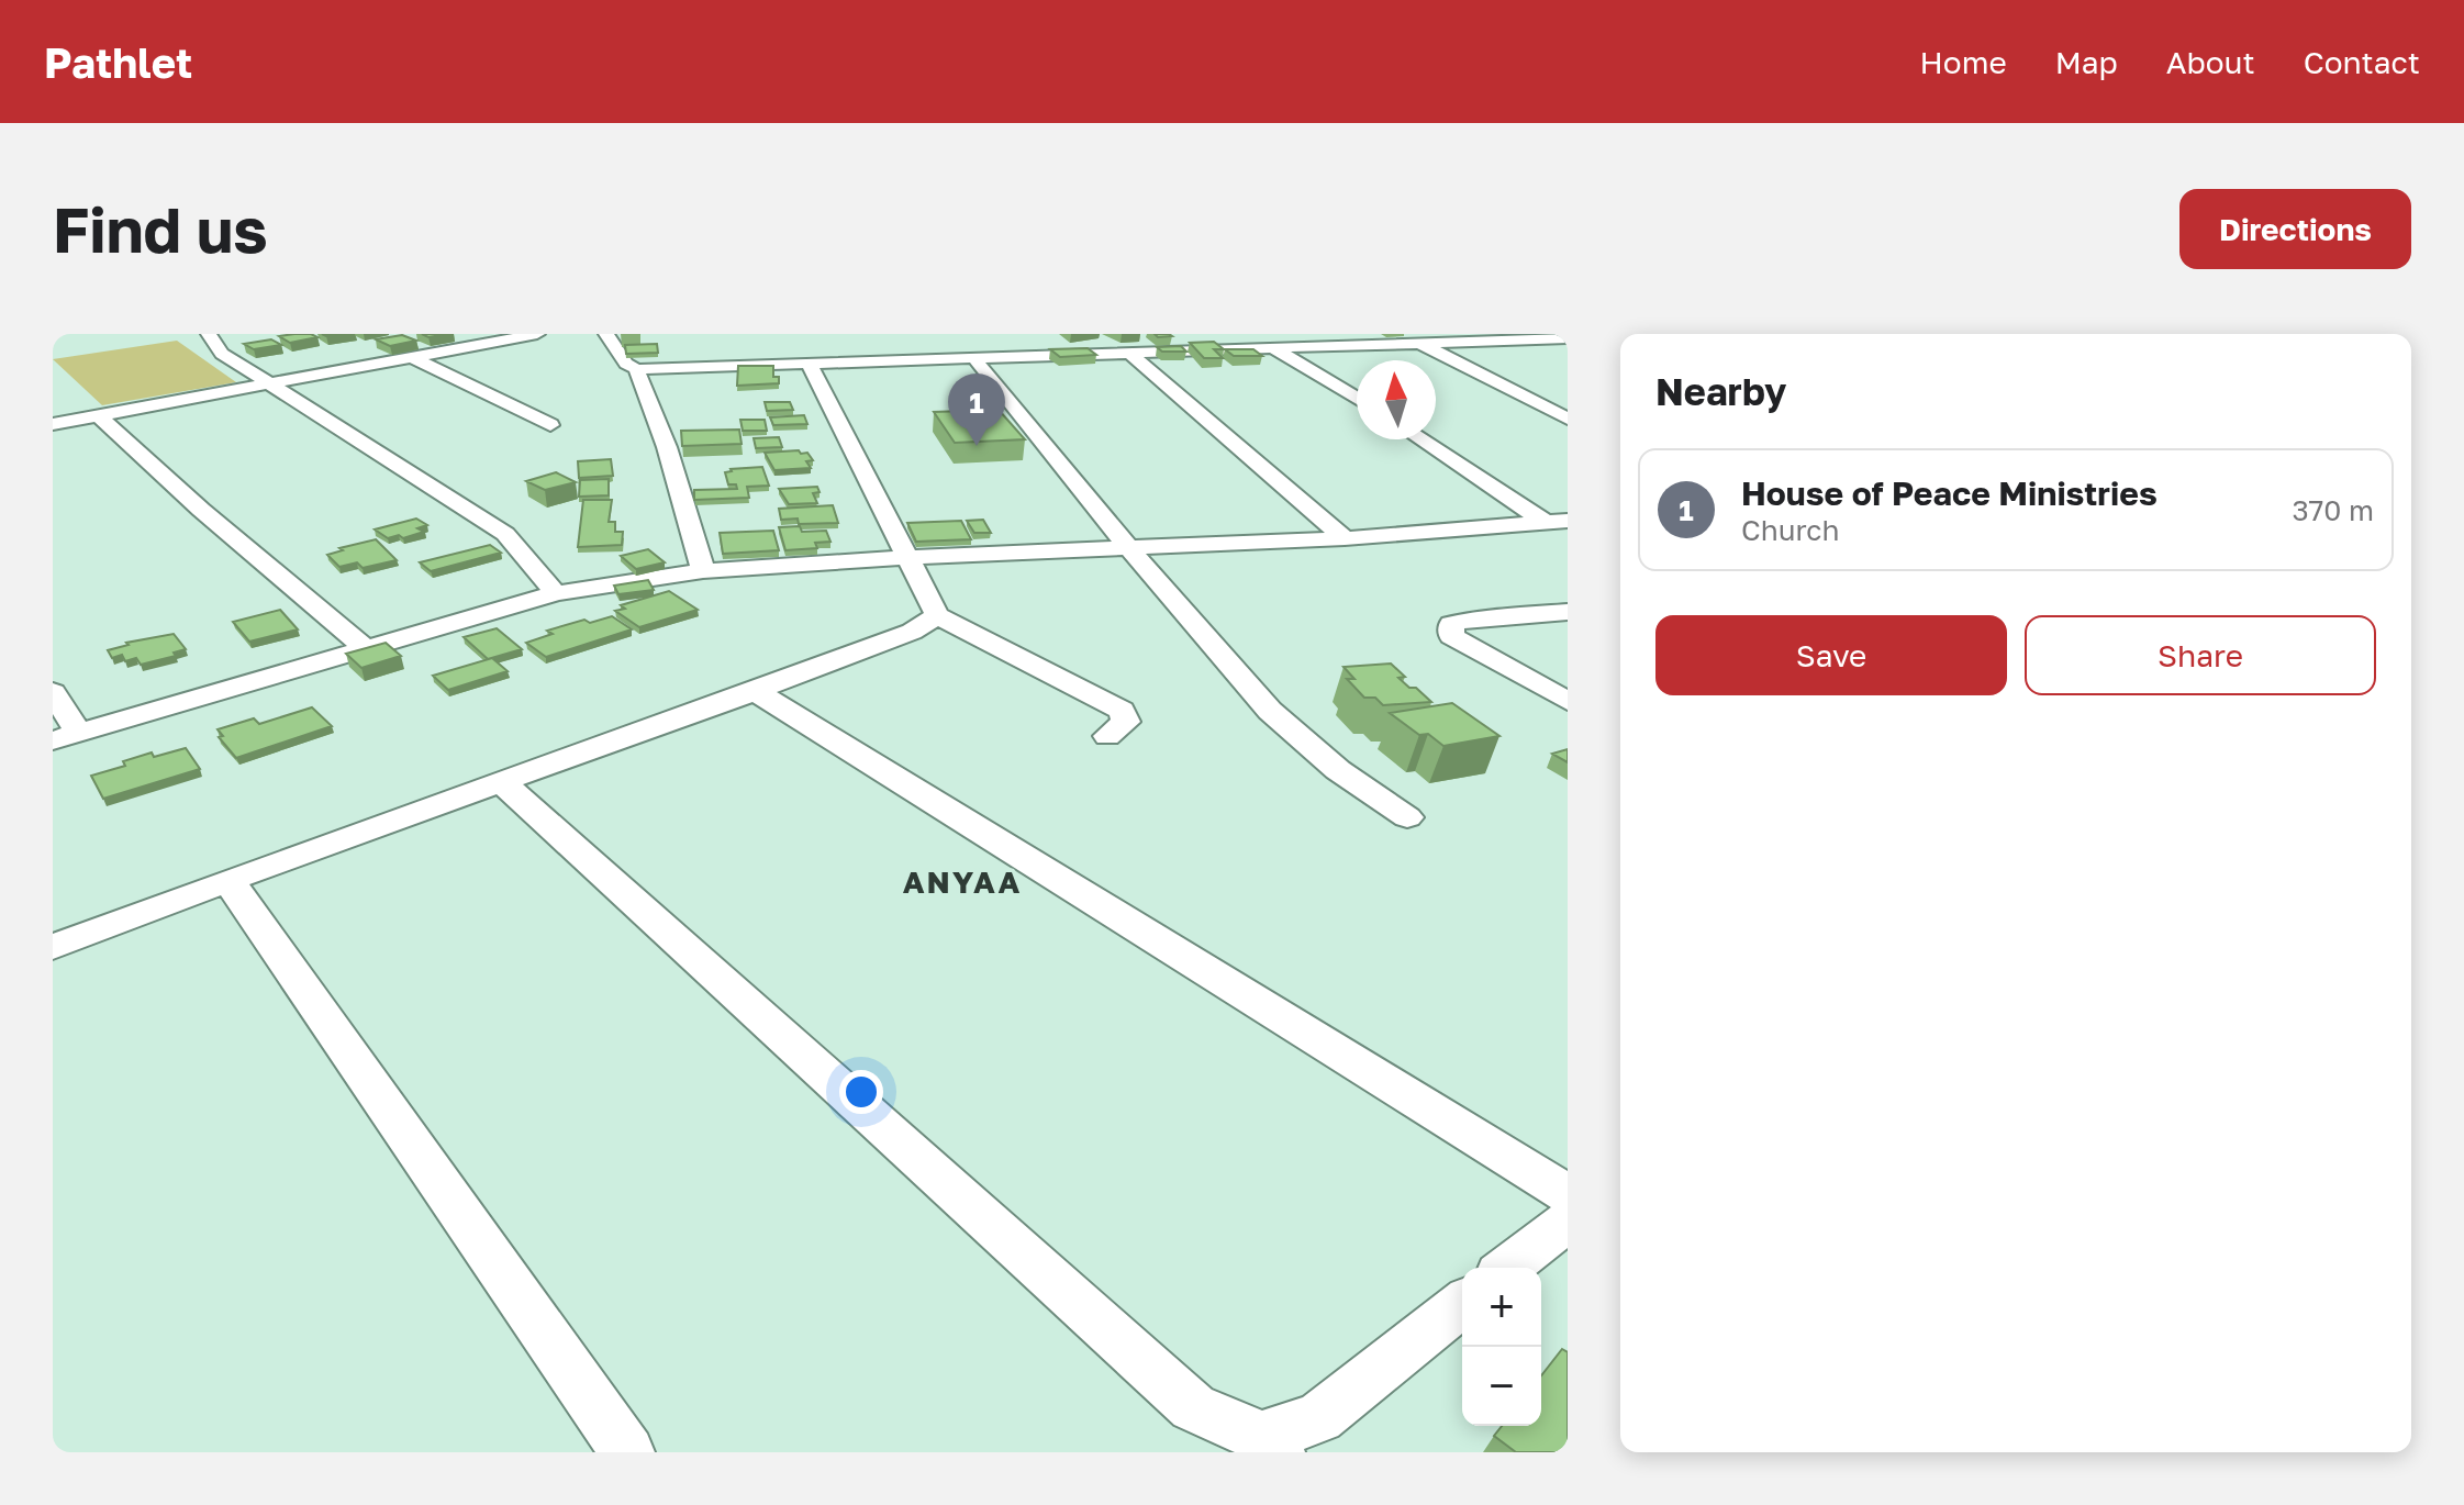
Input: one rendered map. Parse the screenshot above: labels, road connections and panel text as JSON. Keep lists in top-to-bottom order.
{
  "districts": ["ANYAA"],
  "north": "top",
  "page": {
    "header": "Pathlet",
    "nav": [
      "Home",
      "Map",
      "About",
      "Contact"
    ],
    "buttons": [
      "Directions",
      ["Save", "Share"]
    ],
    "title": "Find us",
    "heading": "Nearby",
    "pins": "1",
    "list": [
      {
        "mark": "1",
        "name": "House of Peace Ministries",
        "note": "Church",
        "value": "370 m"
      }
    ],
    "map_buttons": ["+", "−"]
  }
}
